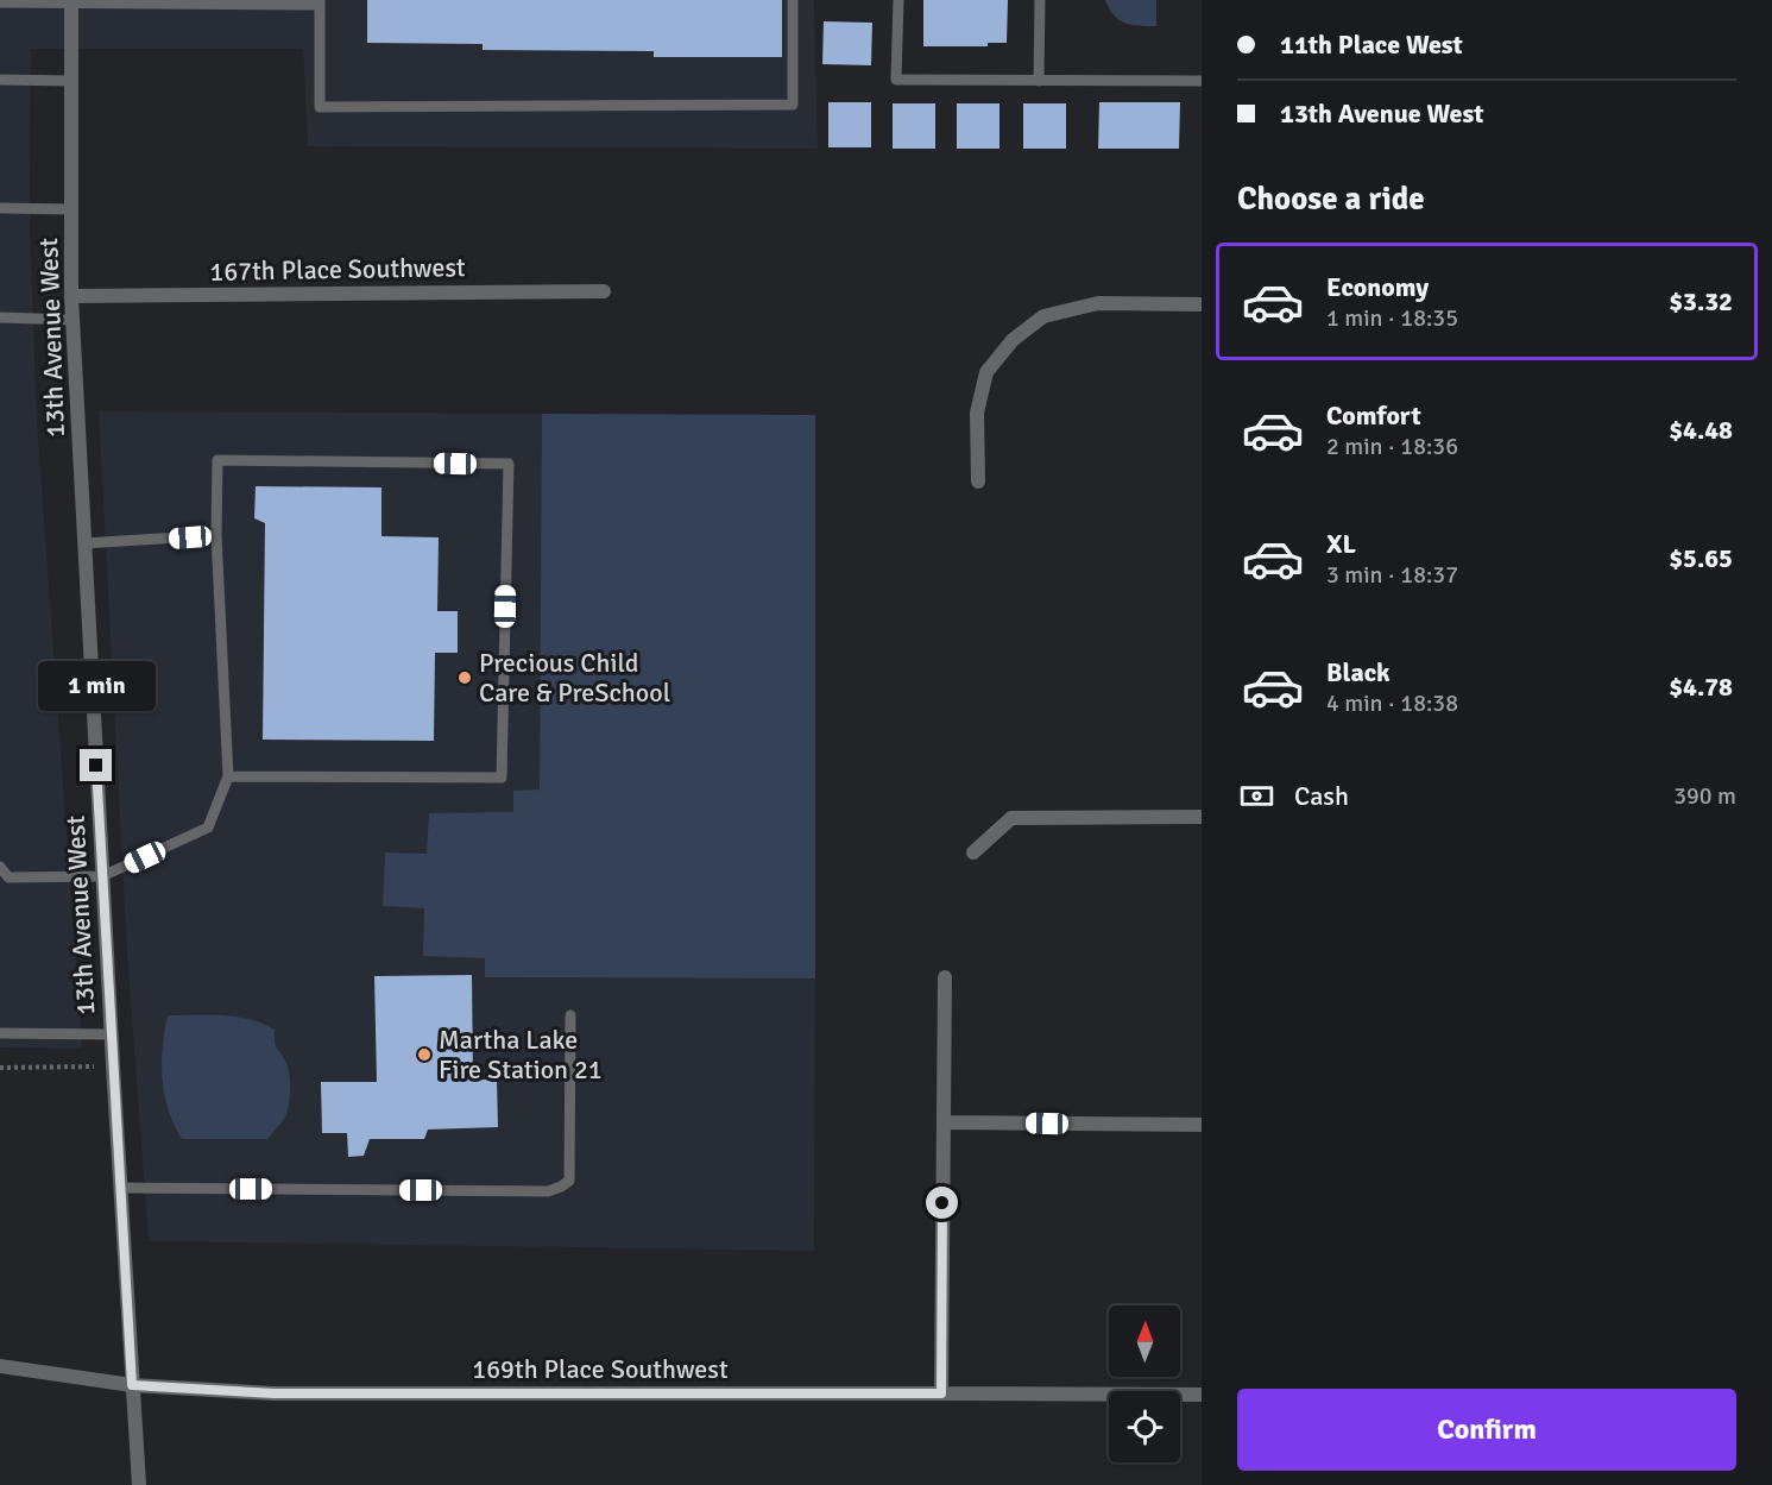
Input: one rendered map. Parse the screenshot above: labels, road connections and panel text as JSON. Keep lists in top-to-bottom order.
{
  "streets": {
    "street": ["167th Place Southwest", "13th Avenue West", "169th Place Southwest"]
  },
  "crossings": [
    ["167th Place Southwest", "13th Avenue West"],
    ["13th Avenue West", "169th Place Southwest"]
  ],
  "places": ["Precious Child Care & PreSchool", "Martha Lake Fire Station 21"],
  "north": "top",
  "page": {
    "banner": ["11th Place West", "13th Avenue West"],
    "heading": "Choose a ride",
    "list": [
      {
        "name": "Economy",
        "note": "1 min · 18:35",
        "value": "$3.32"
      },
      {
        "name": "Comfort",
        "note": "2 min · 18:36",
        "value": "$4.48"
      },
      {
        "name": "XL",
        "note": "3 min · 18:37",
        "value": "$5.65"
      },
      {
        "name": "Black",
        "note": "4 min · 18:38",
        "value": "$4.78"
      }
    ],
    "bubble": "1 min",
    "pay": ["Cash", "390 m"],
    "buttons": "Confirm"
  }
}
